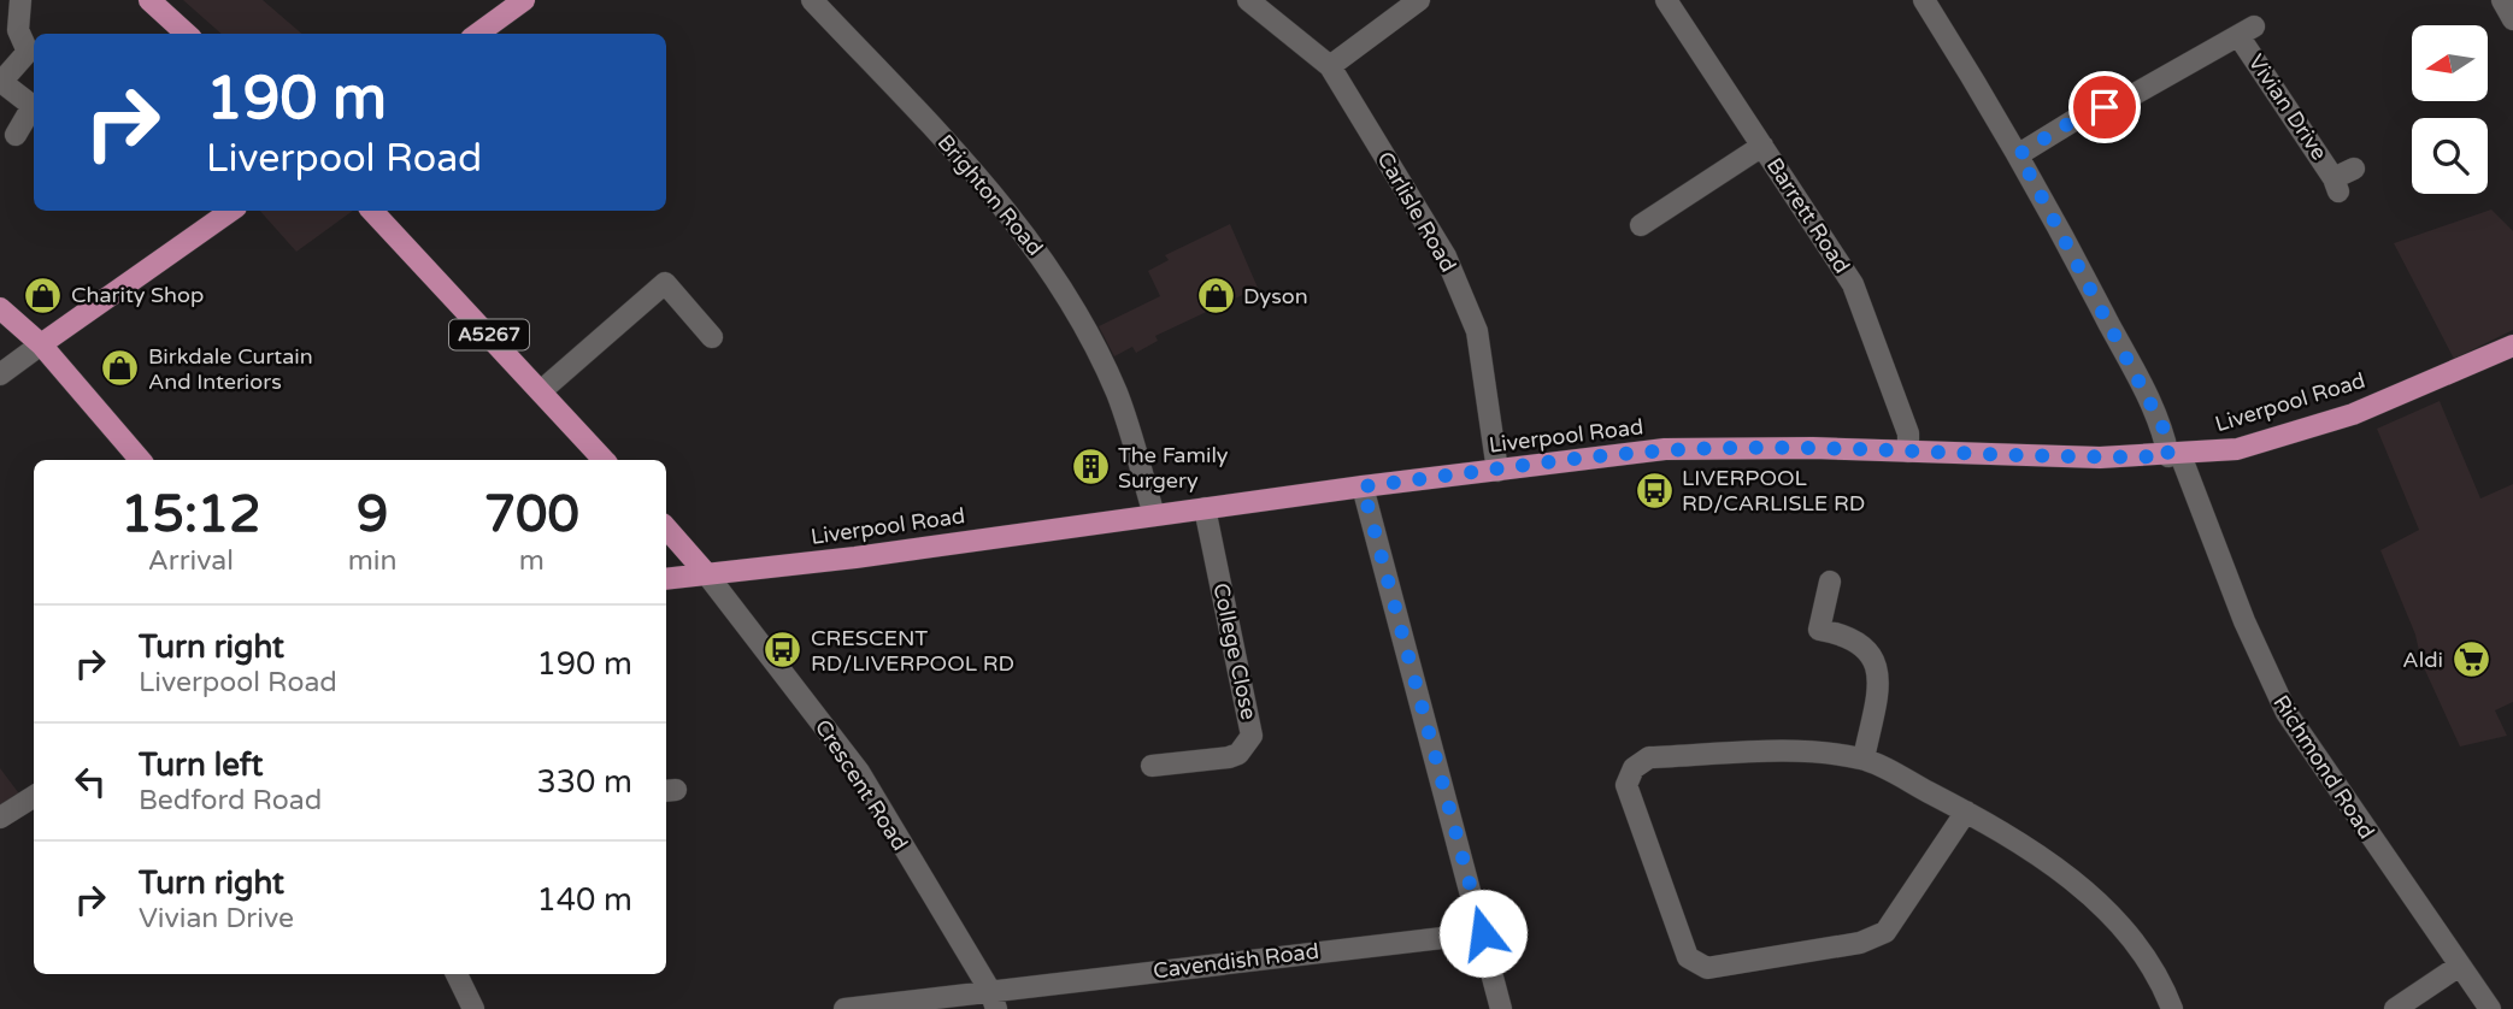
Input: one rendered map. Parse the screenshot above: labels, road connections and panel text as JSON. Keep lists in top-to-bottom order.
{
  "streets": {
    "main road": ["A5267", "Liverpool Road"],
    "street": [
      "Vivian Drive",
      "Brighton Road",
      "Carlisle Road",
      "Barrett Road",
      "College Close",
      "Richmond Road",
      "Crescent Road",
      "Cavendish Road"
    ]
  },
  "crossings": [
    ["Vivian Drive", "Richmond Road"],
    ["Brighton Road", "Liverpool Road"],
    ["Carlisle Road", "Liverpool Road"],
    ["Barrett Road", "Liverpool Road"],
    ["Liverpool Road", "College Close"],
    ["Liverpool Road", "Richmond Road"],
    ["Liverpool Road", "Crescent Road"],
    ["Crescent Road", "Cavendish Road"]
  ],
  "places": {
    "shop": ["Charity Shop", "Dyson", "Birkdale Curtain And Interiors"],
    "building": ["The Family Surgery"],
    "bus stop": ["LIVERPOOL RD/CARLISLE RD", "CRESCENT RD/LIVERPOOL RD"],
    "supermarket": ["Aldi"]
  },
  "north": "left",
  "page": {
    "turn": ["190 m", "Liverpool Road"],
    "eta": [
      "15:12",
      "Arrival",
      "9",
      "min",
      "700",
      "m"
    ],
    "list": [
      {
        "name": "Turn right",
        "note": "Liverpool Road",
        "value": "190 m"
      },
      {
        "name": "Turn left",
        "note": "Bedford Road",
        "value": "330 m"
      },
      {
        "name": "Turn right",
        "note": "Vivian Drive",
        "value": "140 m"
      }
    ]
  }
}
